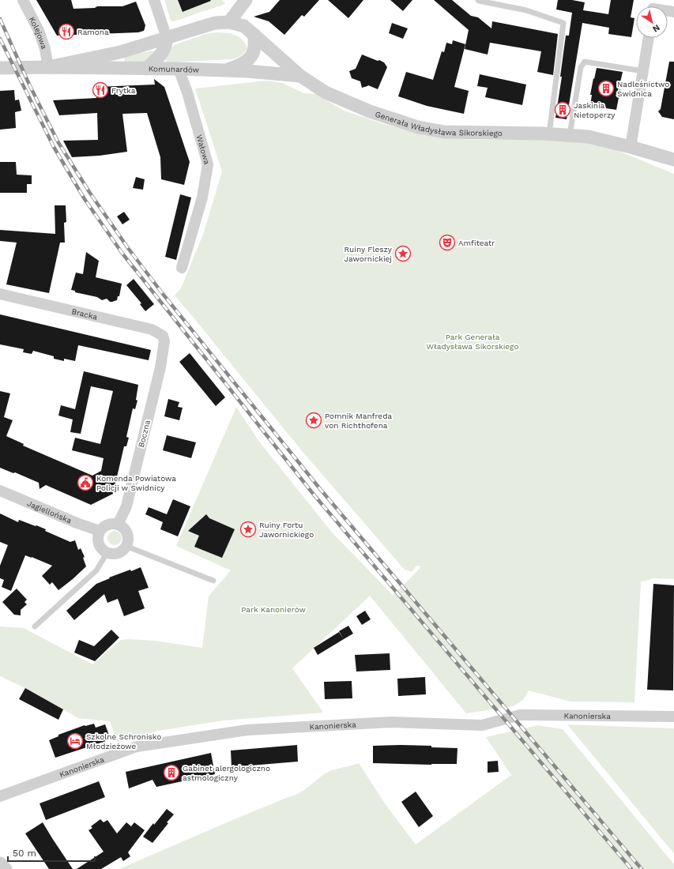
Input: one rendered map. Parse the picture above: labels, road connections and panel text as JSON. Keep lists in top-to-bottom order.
{
  "streets": {
    "street": [
      "Kolejowa",
      "Komunardów",
      "Generała Władysława Sikorskiego",
      "Wałowa",
      "Bracka",
      "Boczna",
      "Jagiellońska",
      "Kanonierska"
    ]
  },
  "crossings": [
    ["Kolejowa", "Komunardów"],
    ["Komunardów", "Generała Władysława Sikorskiego"],
    ["Komunardów", "Wałowa"],
    ["Bracka", "Boczna"],
    ["Boczna", "Jagiellońska"]
  ],
  "parks": ["Park Generała Władysława Sikorskiego", "Park Kanonierów"],
  "places": {
    "restaurant": ["Ramona", "Frytka"],
    "building": ["Nadleśnictwo Świdnica", "Jaskinia Nietoperzy", "Gabinet alergologiczno astmologiczny"],
    "theatre": ["Amfiteatr"],
    "place": ["Ruiny Fleszy Jawornickiej", "Pomnik Manfreda von Richthofena", "Ruiny Fortu Jawornickiego"],
    "public building": ["Komenda Powiatowa Policji w Świdnicy"],
    "hotel": ["Szkolne Schronisko Młodzieżowe"]
  },
  "scale_bar": "50 m",
  "north": "bottom right"
}
